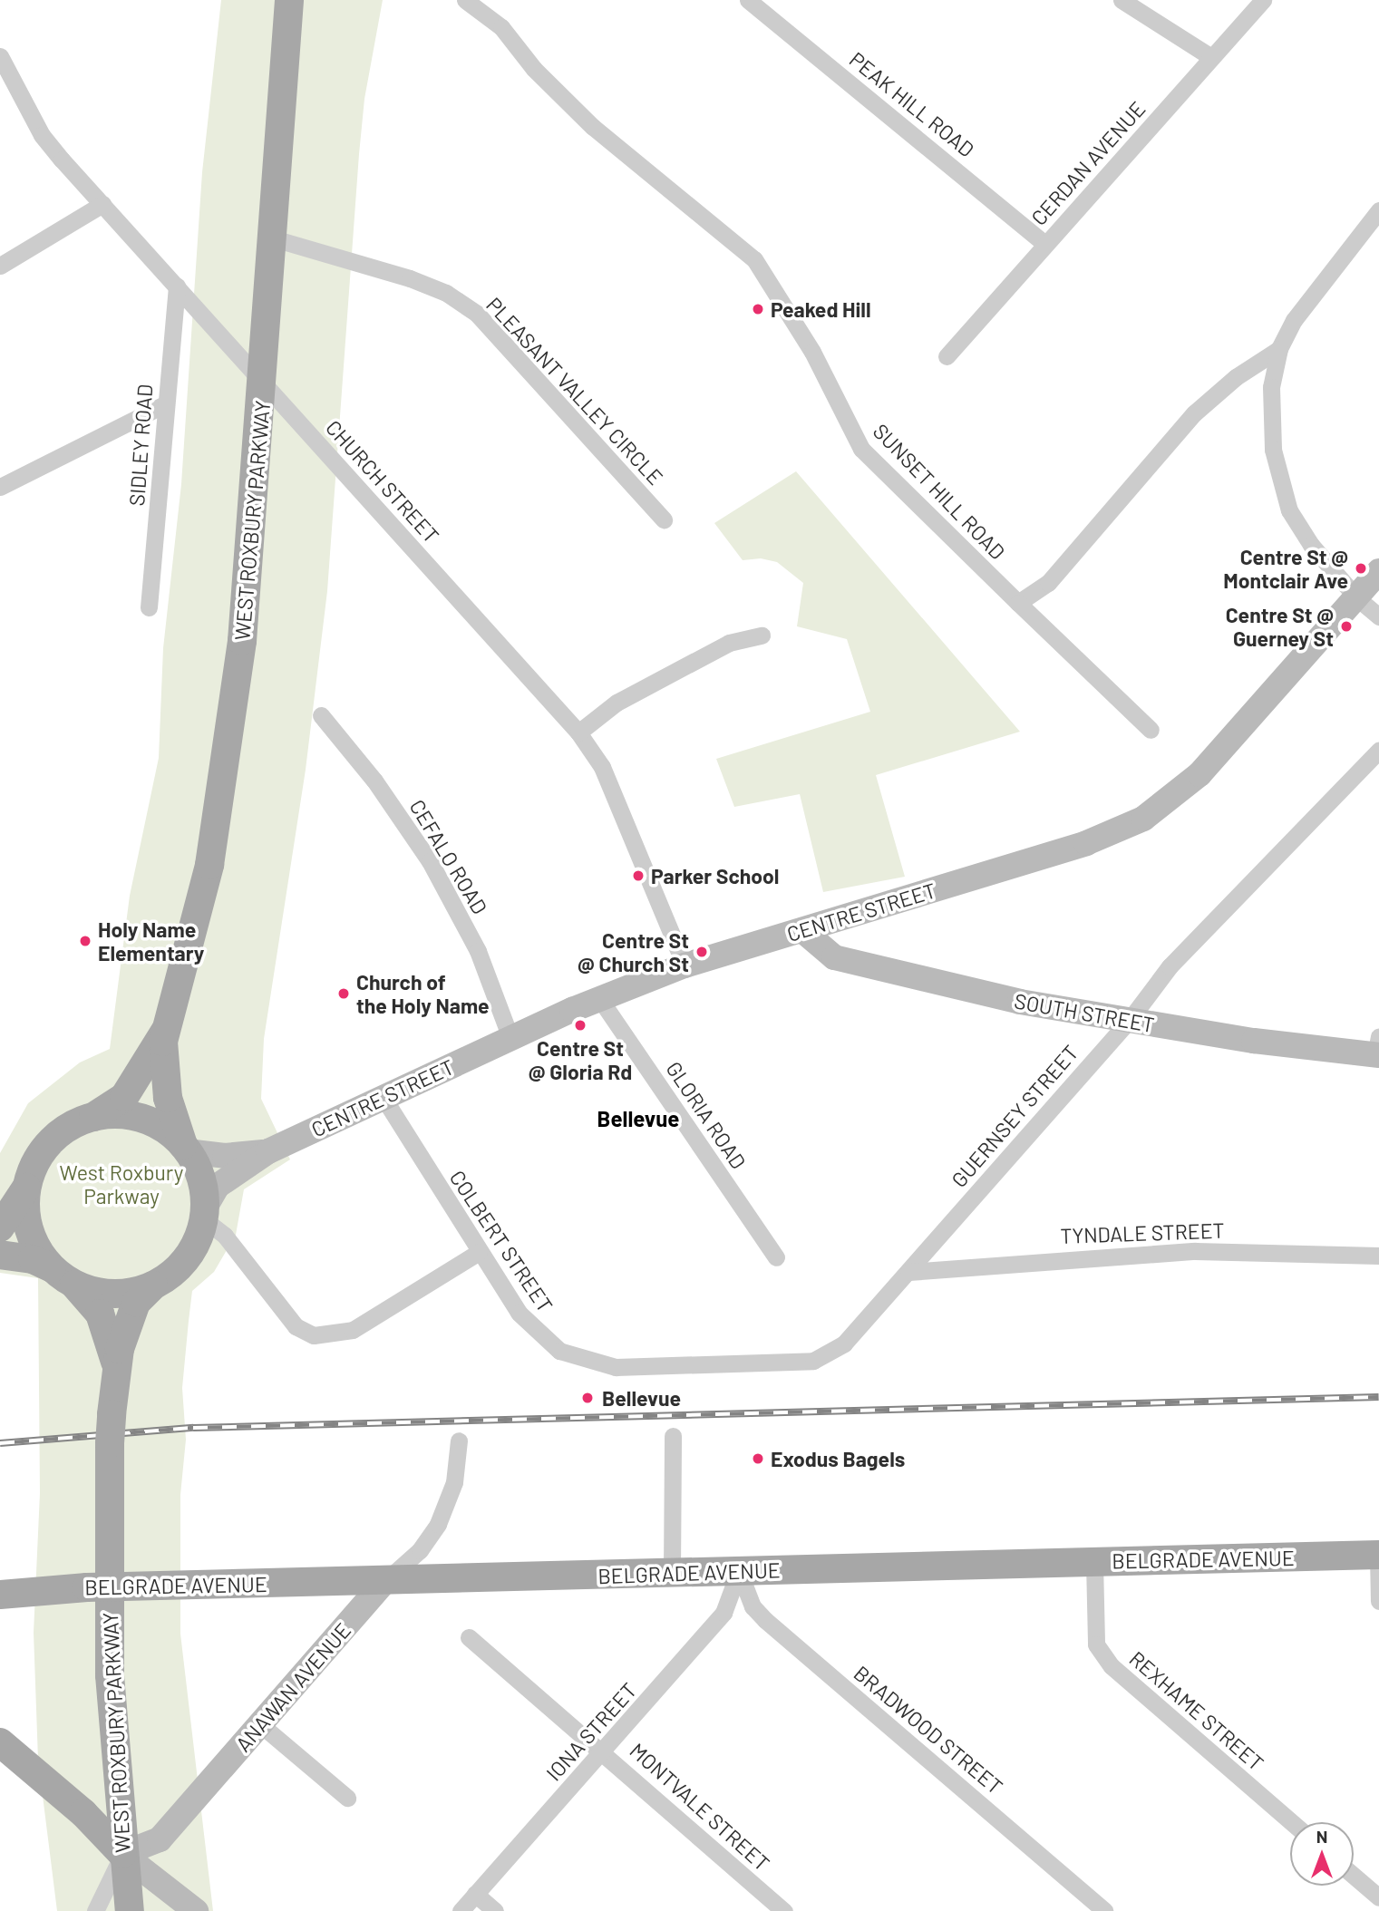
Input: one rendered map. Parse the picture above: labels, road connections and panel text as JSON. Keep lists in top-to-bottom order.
{
  "streets": {
    "main road": [
      "WEST ROXBURY PARKWAY",
      "CENTRE STREET",
      "SOUTH STREET",
      "BELGRADE AVENUE",
      "ANAWAN AVENUE"
    ],
    "street": [
      "PEAK HILL ROAD",
      "CERDAN AVENUE",
      "PLEASANT VALLEY CIRCLE",
      "SIDLEY ROAD",
      "CHURCH STREET",
      "SUNSET HILL ROAD",
      "CEFALO ROAD",
      "GLORIA ROAD",
      "GUERNSEY STREET",
      "TYNDALE STREET",
      "COLBERT STREET",
      "REXHAME STREET",
      "BRADWOOD STREET",
      "IONA STREET",
      "MONTVALE STREET"
    ]
  },
  "crossings": [
    ["PEAK HILL ROAD", "CERDAN AVENUE"],
    ["PLEASANT VALLEY CIRCLE", "WEST ROXBURY PARKWAY"],
    ["SIDLEY ROAD", "CHURCH STREET"],
    ["CHURCH STREET", "WEST ROXBURY PARKWAY"],
    ["CHURCH STREET", "CENTRE STREET"],
    ["WEST ROXBURY PARKWAY", "CENTRE STREET"],
    ["WEST ROXBURY PARKWAY", "BELGRADE AVENUE"],
    ["WEST ROXBURY PARKWAY", "ANAWAN AVENUE"],
    ["CEFALO ROAD", "CENTRE STREET"],
    ["CENTRE STREET", "SOUTH STREET"],
    ["CENTRE STREET", "GLORIA ROAD"],
    ["CENTRE STREET", "COLBERT STREET"],
    ["SOUTH STREET", "GUERNSEY STREET"],
    ["GUERNSEY STREET", "TYNDALE STREET"],
    ["GUERNSEY STREET", "COLBERT STREET"],
    ["BELGRADE AVENUE", "ANAWAN AVENUE"],
    ["BELGRADE AVENUE", "REXHAME STREET"],
    ["BELGRADE AVENUE", "BRADWOOD STREET"],
    ["BELGRADE AVENUE", "IONA STREET"],
    ["BRADWOOD STREET", "IONA STREET"],
    ["IONA STREET", "MONTVALE STREET"]
  ],
  "districts": ["Bellevue"],
  "parks": ["West Roxbury Parkway"],
  "places": [
    "Peaked Hill",
    "Centre St @ Montclair Ave",
    "Centre St @ Guerney St",
    "Parker School",
    "Holy Name Elementary",
    "Centre St @ Church St",
    "Church of the Holy Name",
    "Centre St @ Gloria Rd",
    "Bellevue",
    "Exodus Bagels"
  ],
  "north": "top"
}
